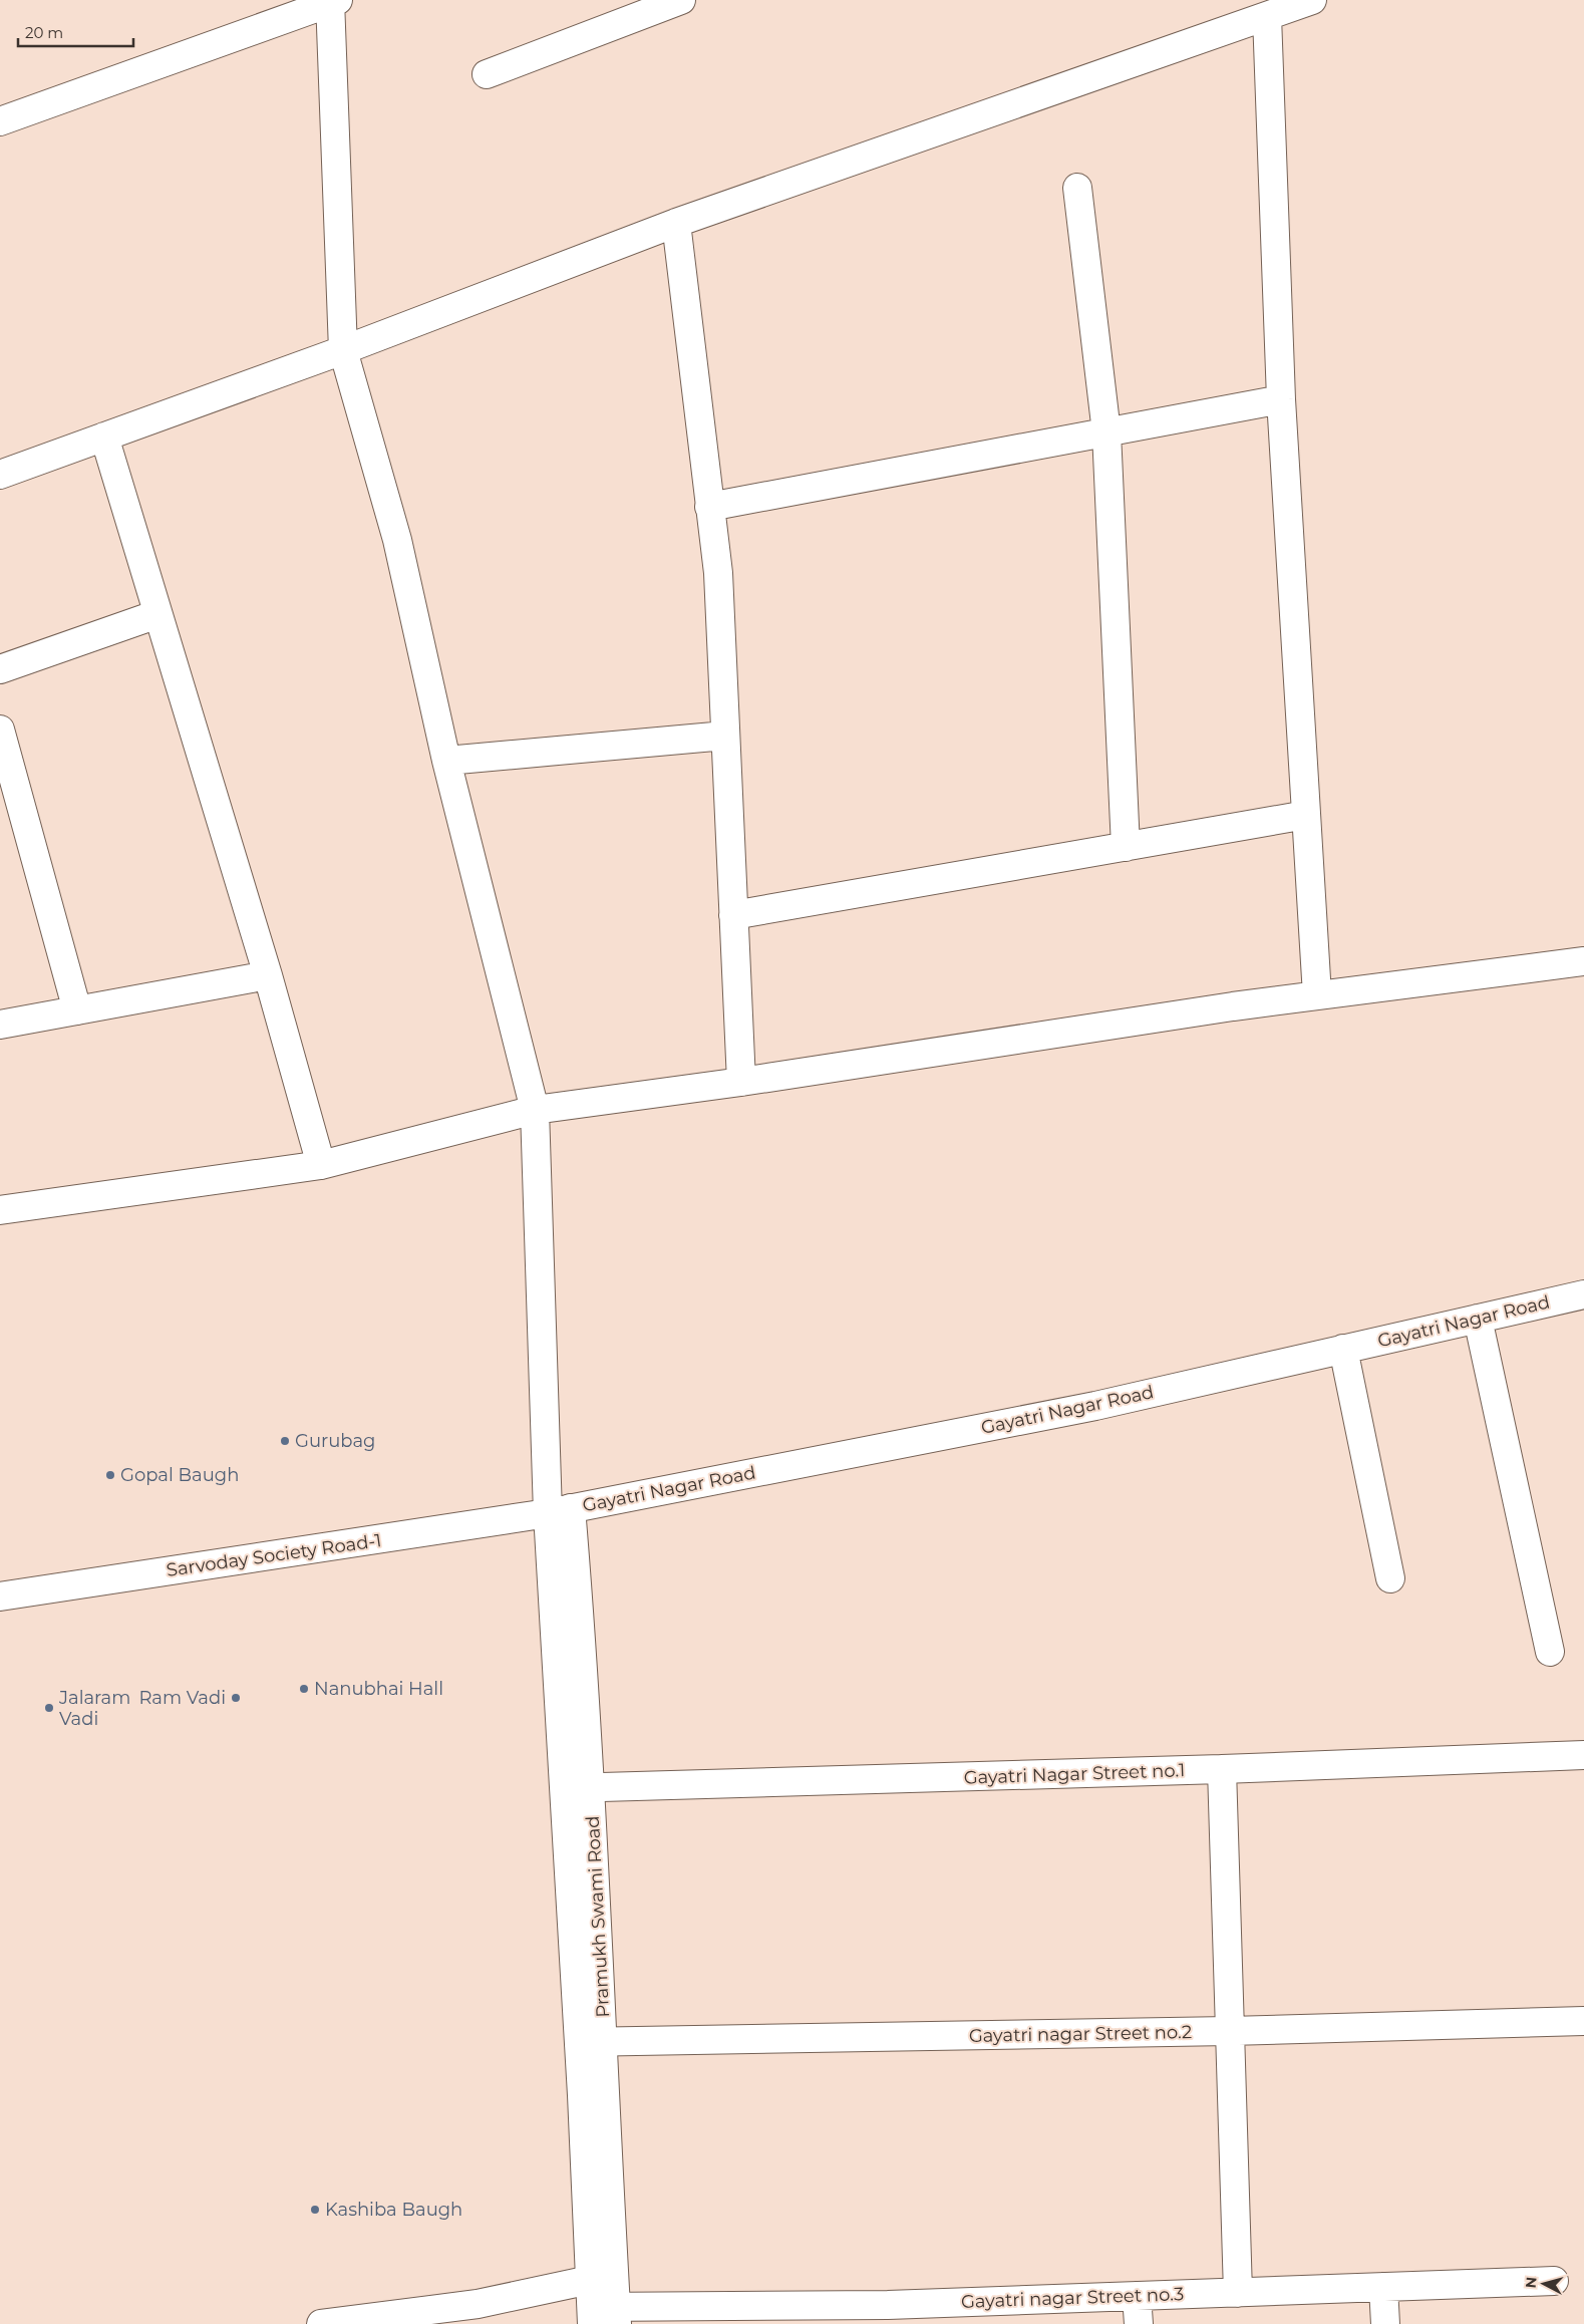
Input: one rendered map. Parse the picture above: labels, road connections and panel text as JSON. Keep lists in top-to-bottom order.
{
  "streets": {
    "street": [
      "Gayatri Nagar Road",
      "Sarvoday Society Road-1",
      "Gayatri Nagar Street no.1",
      "Pramukh Swami Road",
      "Gayatri nagar Street no.2",
      "Gayatri nagar Street no.3"
    ]
  },
  "crossings": [
    ["Gayatri Nagar Road", "Sarvoday Society Road-1"],
    ["Gayatri Nagar Road", "Pramukh Swami Road"],
    ["Sarvoday Society Road-1", "Pramukh Swami Road"],
    ["Gayatri Nagar Street no.1", "Pramukh Swami Road"],
    ["Pramukh Swami Road", "Gayatri nagar Street no.2"],
    ["Pramukh Swami Road", "Gayatri nagar Street no.3"]
  ],
  "places": [
    "Gurubag",
    "Gopal Baugh",
    "Nanubhai Hall",
    "Ram Vadi",
    "Jalaram Vadi",
    "Kashiba Baugh"
  ],
  "scale_bar": "20 m",
  "north": "left"
}
